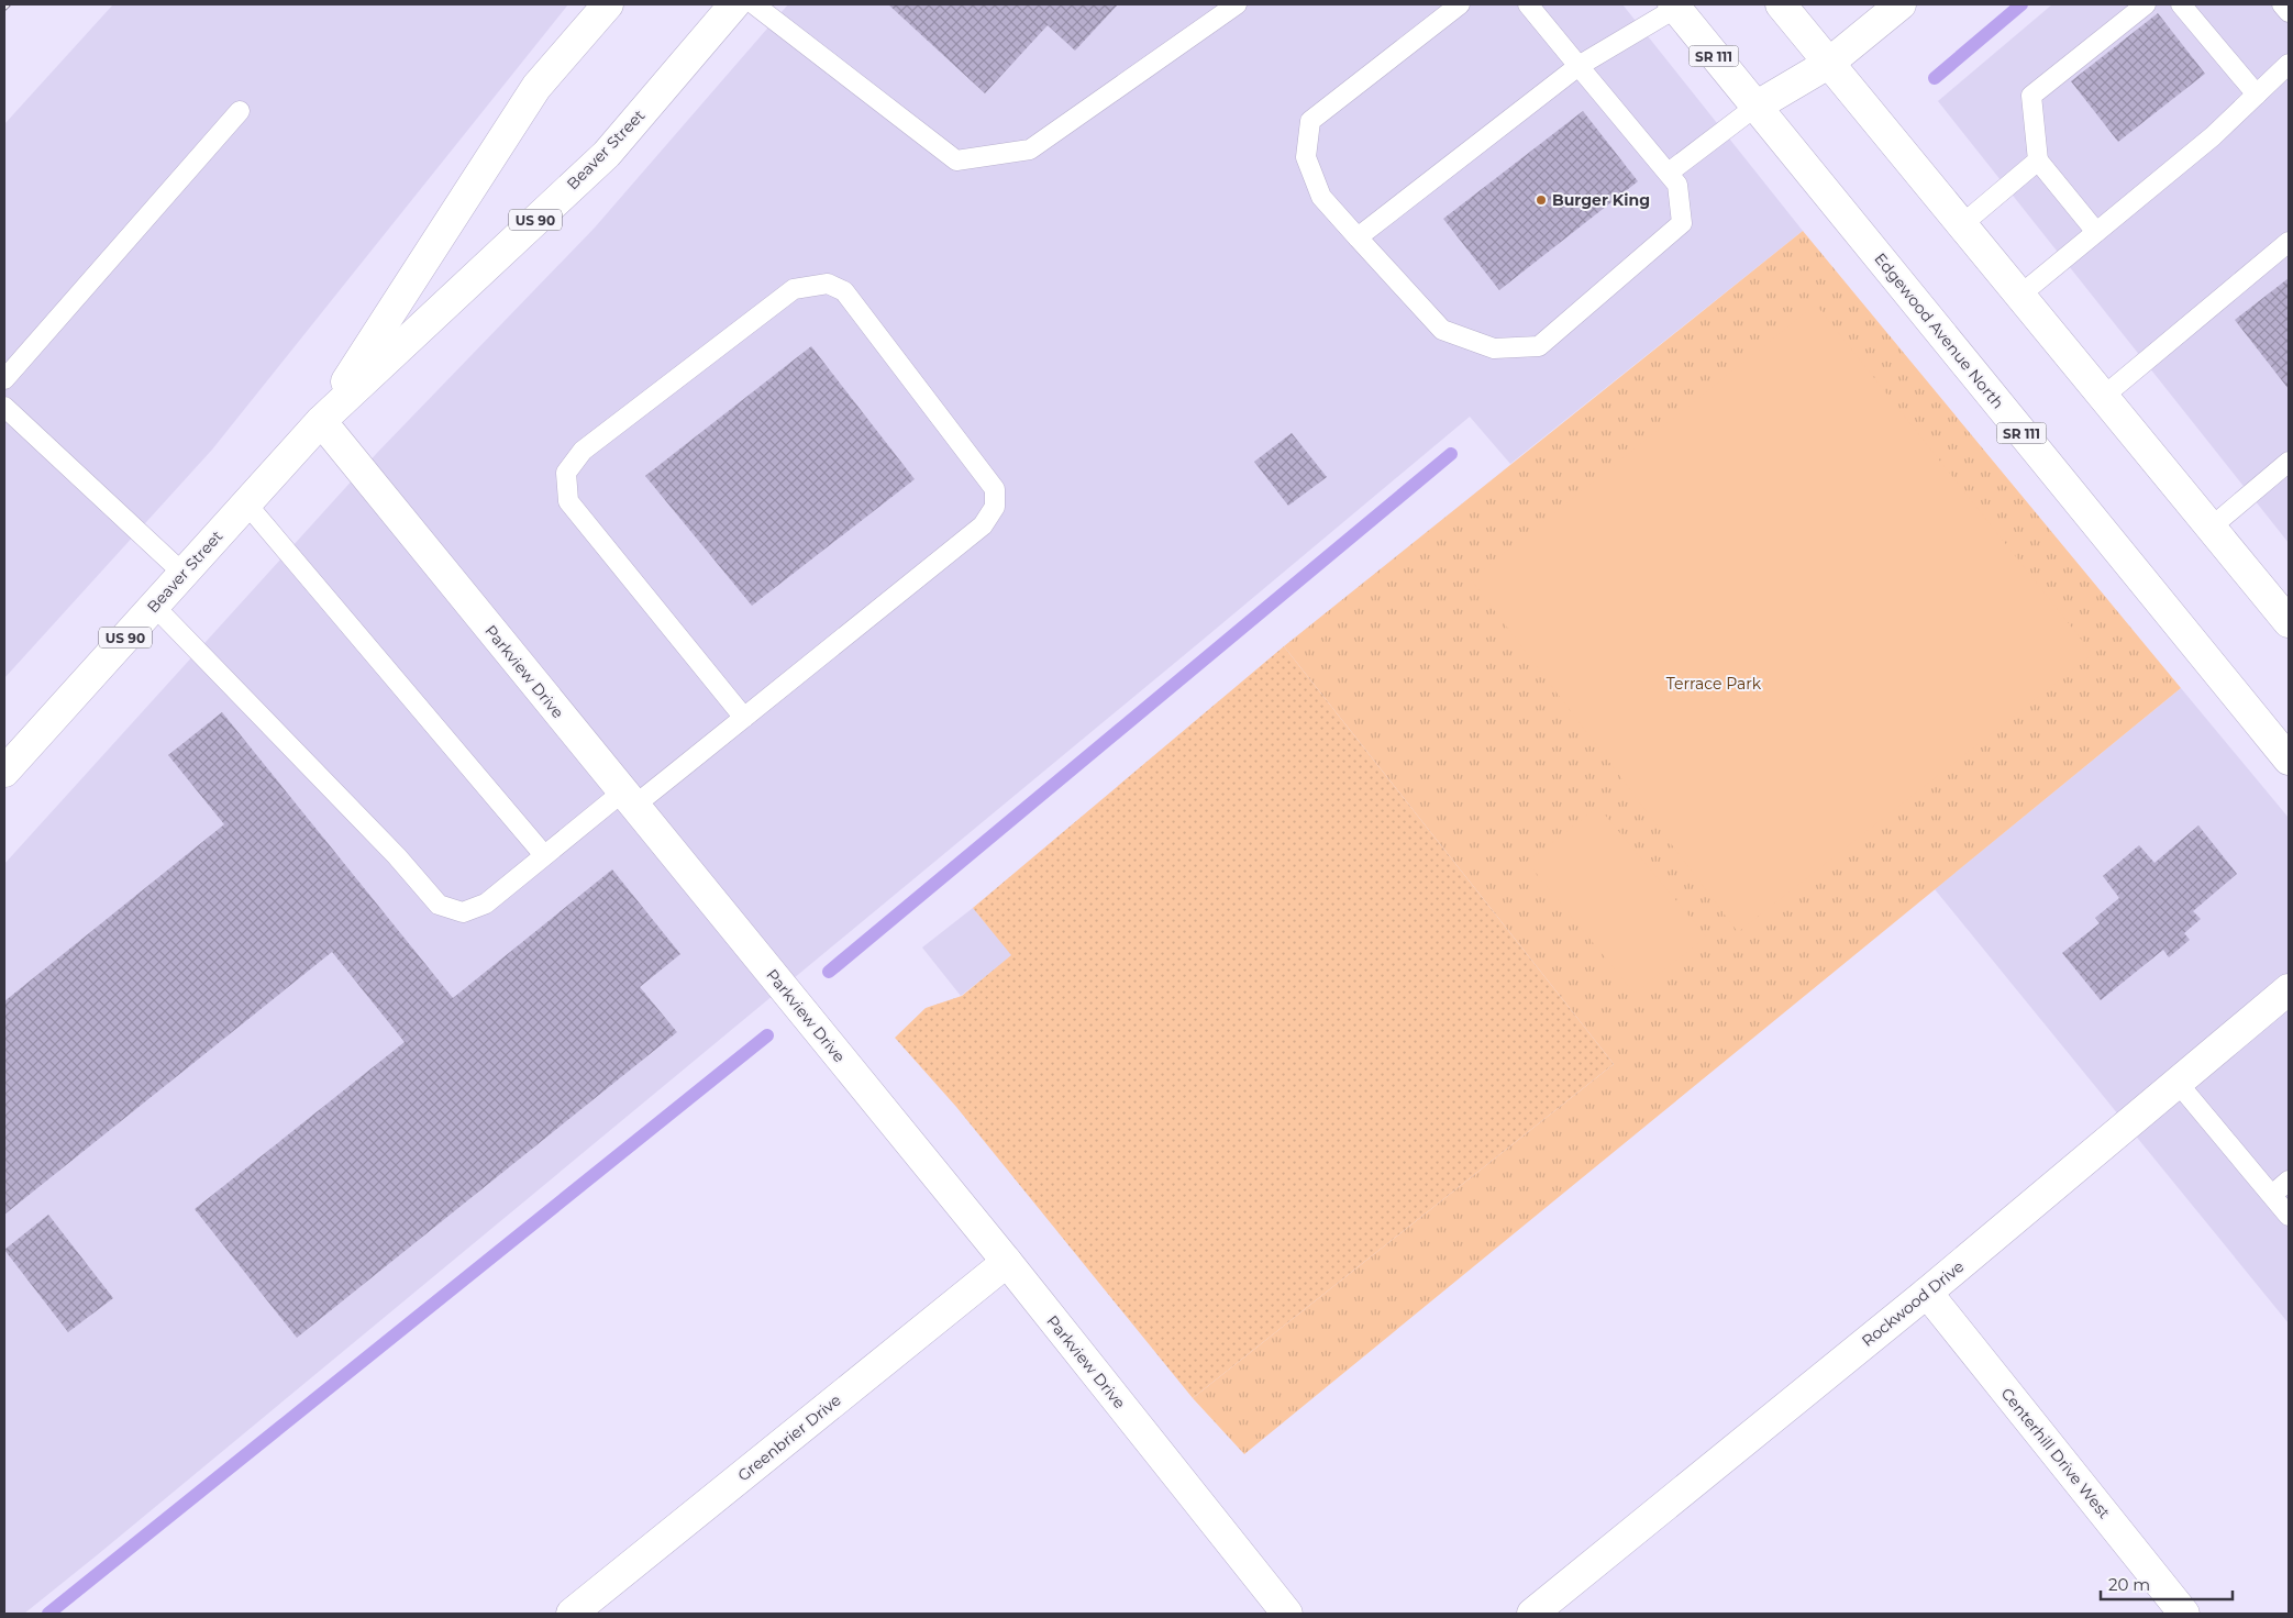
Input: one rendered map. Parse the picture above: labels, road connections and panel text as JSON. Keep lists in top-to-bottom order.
{
  "streets": {
    "street": [
      "SR 111",
      "Beaver Street",
      "US 90",
      "Edgewood Avenue North",
      "Parkview Drive",
      "Rockwood Drive",
      "Greenbrier Drive",
      "Centerhill Drive West"
    ]
  },
  "crossings": [
    ["Beaver Street", "Parkview Drive"],
    ["Parkview Drive", "Greenbrier Drive"],
    ["Rockwood Drive", "Centerhill Drive West"]
  ],
  "parks": ["Terrace Park"],
  "places": ["Burger King"],
  "scale_bar": "20 m"
}
